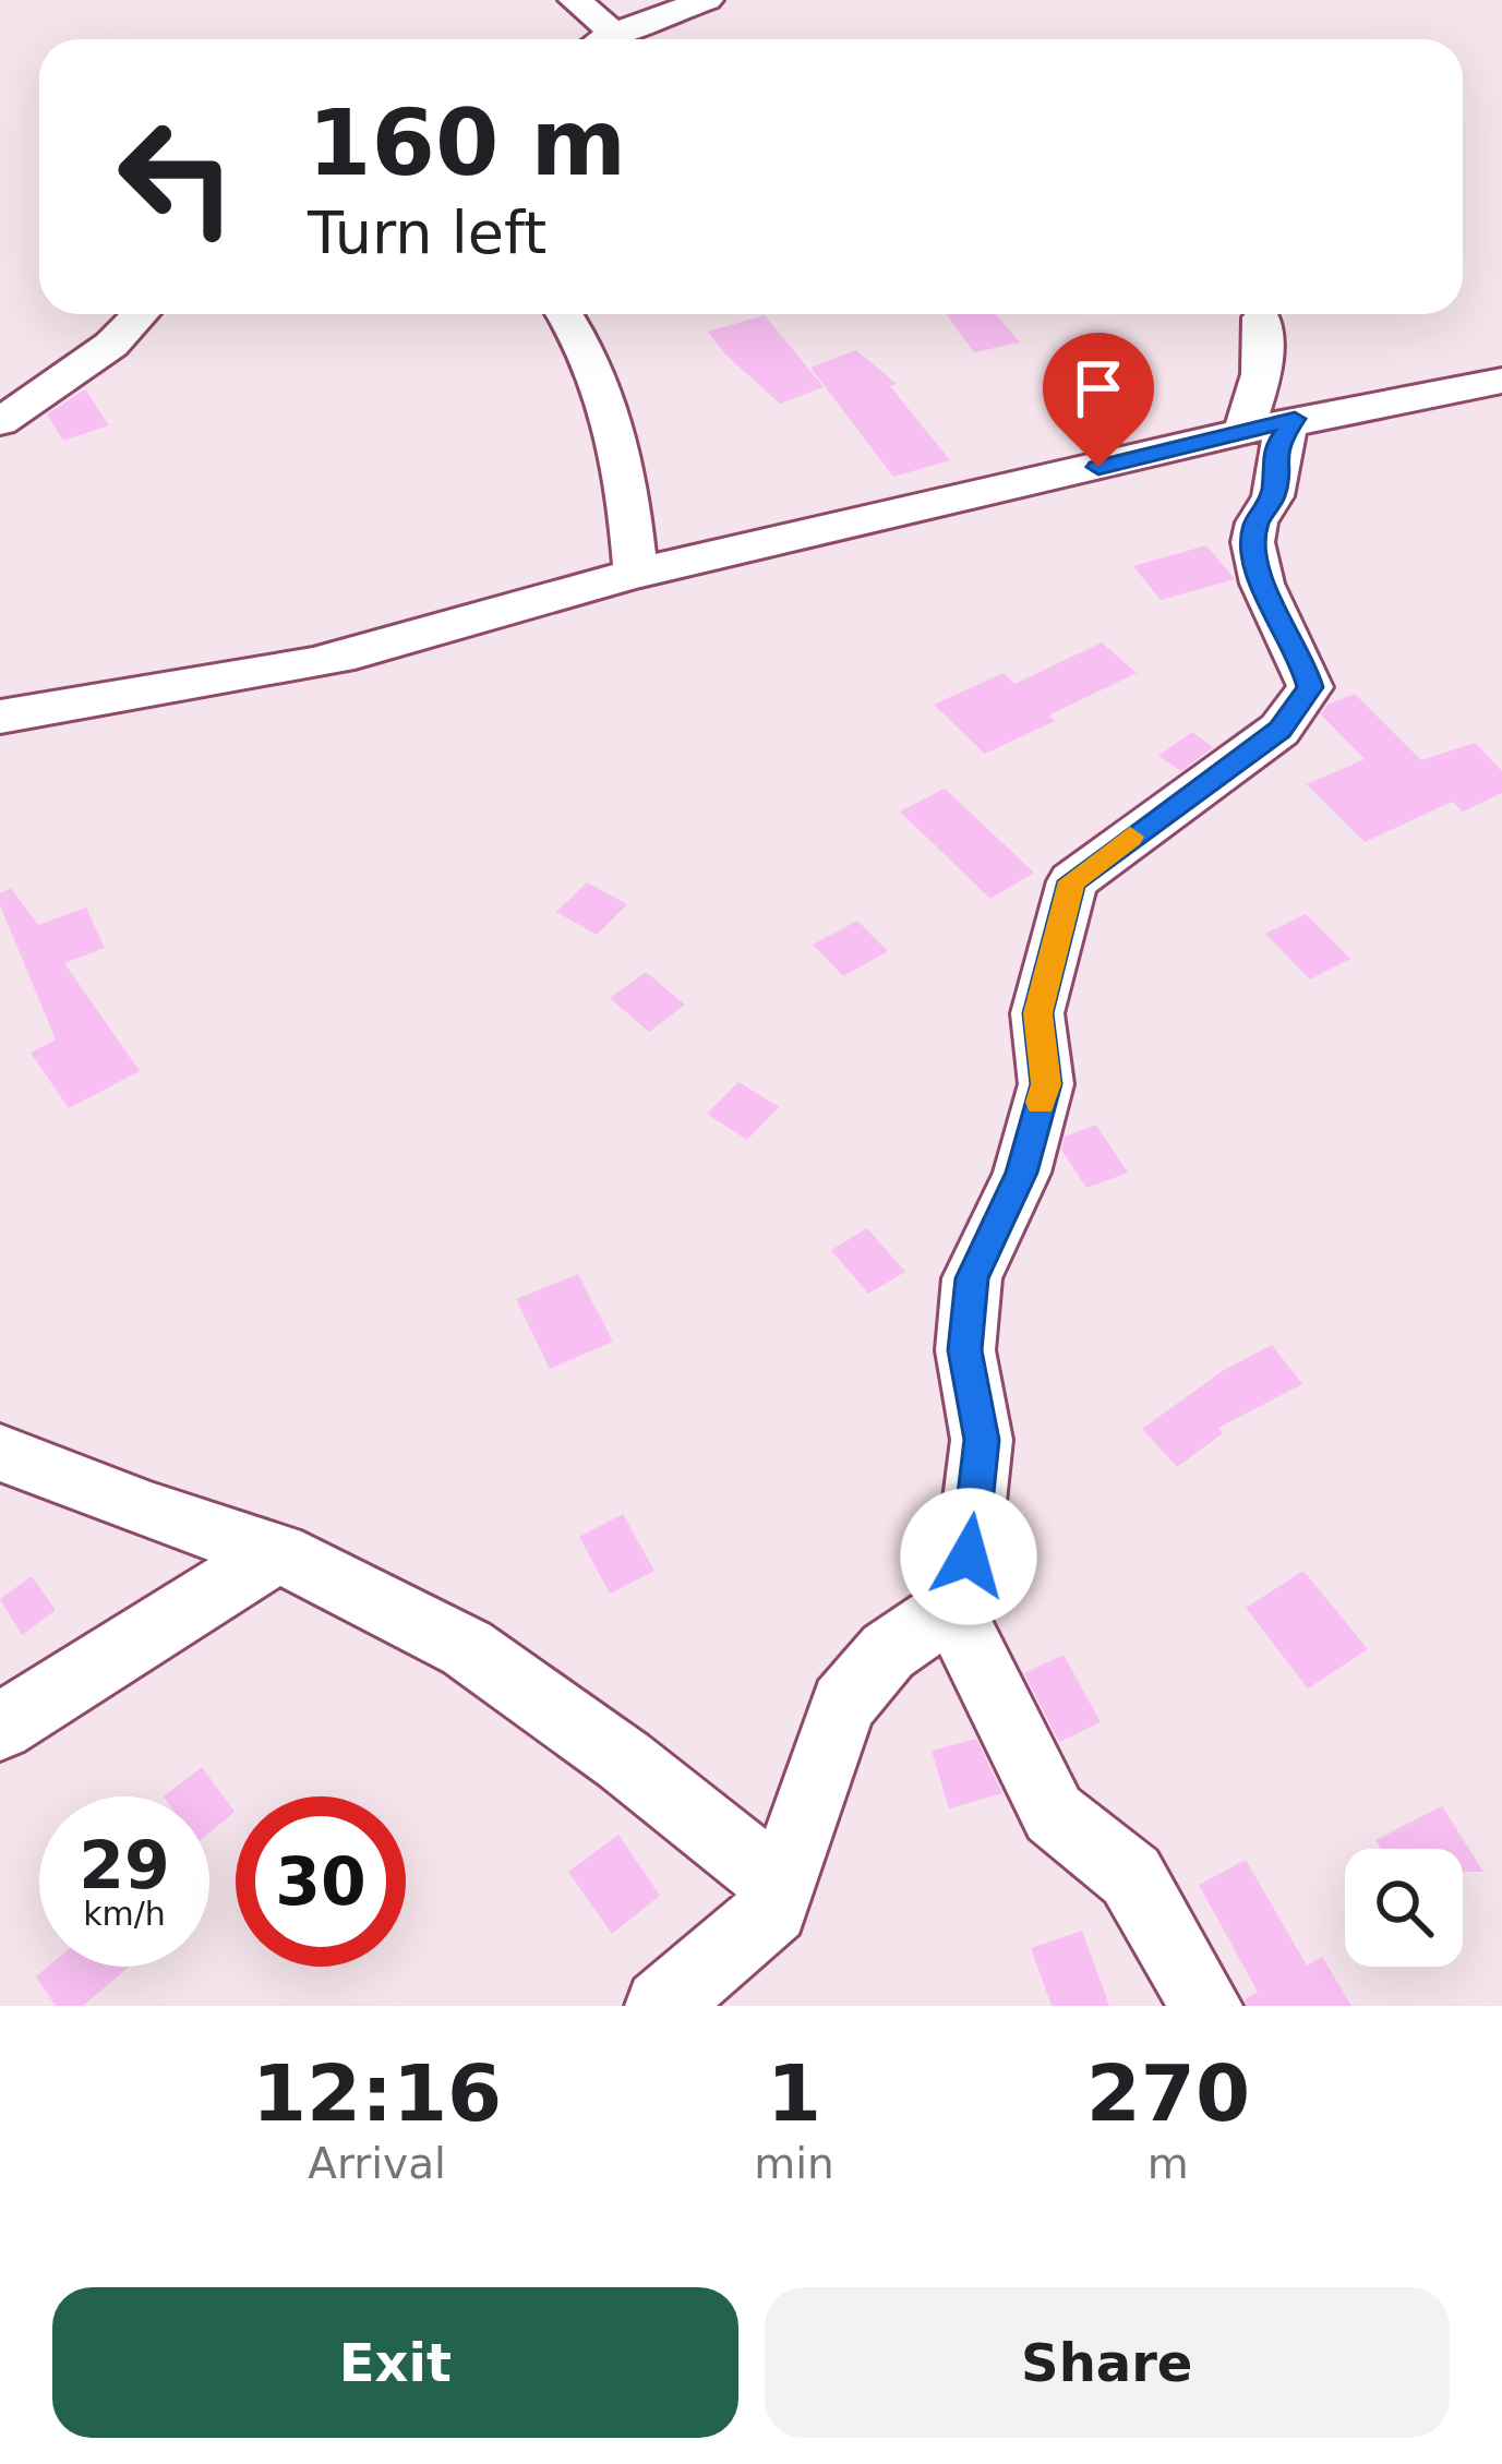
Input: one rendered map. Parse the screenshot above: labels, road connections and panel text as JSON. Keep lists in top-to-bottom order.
{
  "page": {
    "turn": ["160 m", "Turn left"],
    "speed": "29 km/h",
    "limit": "30",
    "eta": [
      "12:16",
      "Arrival",
      "1",
      "min",
      "270",
      "m"
    ],
    "buttons": ["Exit", "Share"]
  }
}
